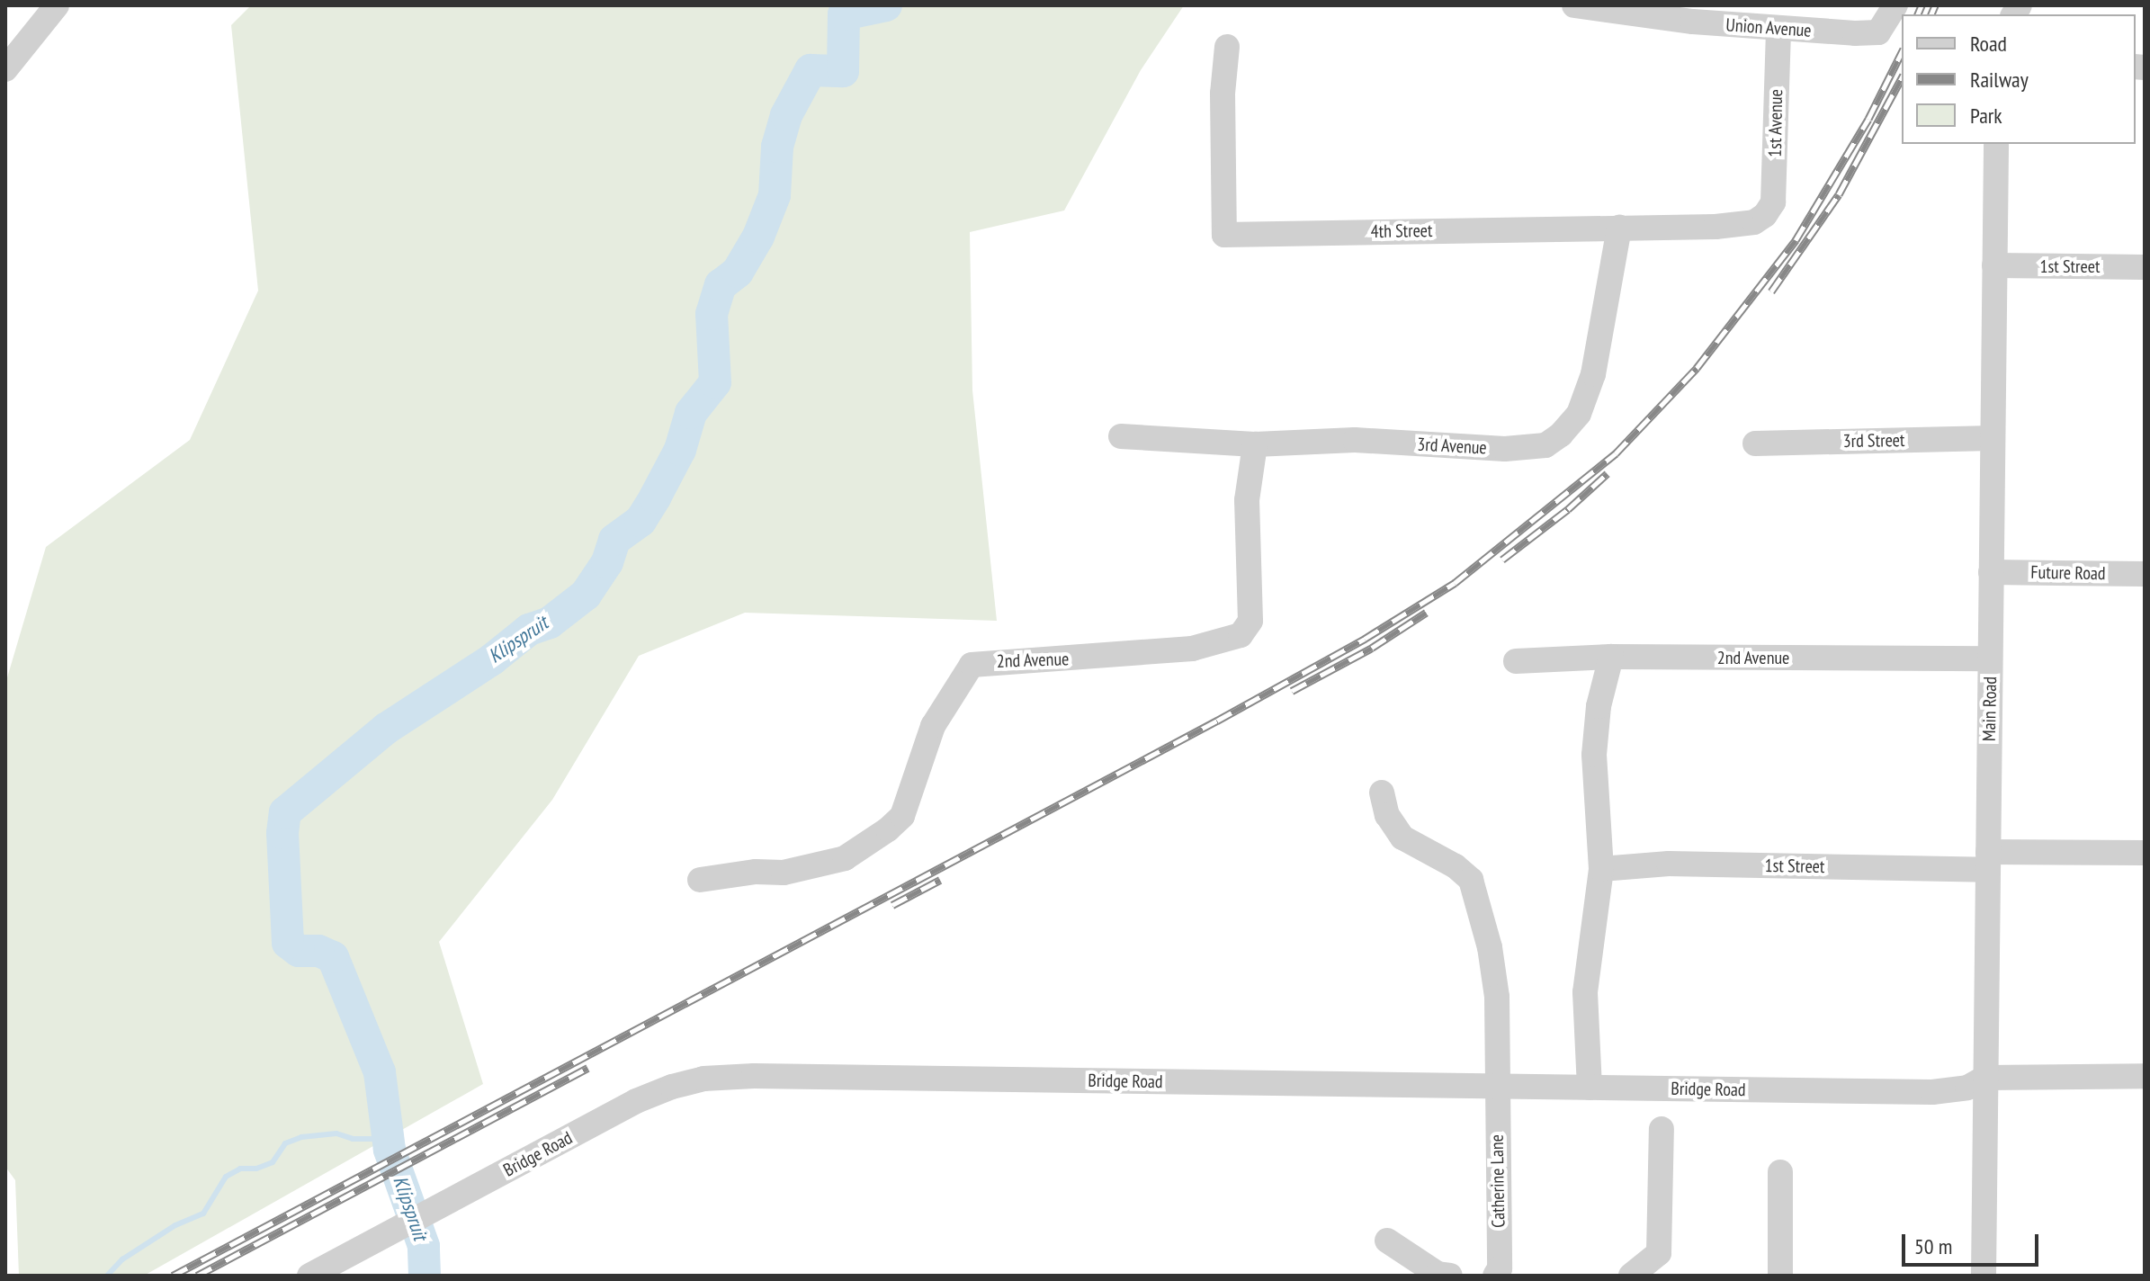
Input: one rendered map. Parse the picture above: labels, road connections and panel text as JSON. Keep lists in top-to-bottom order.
{
  "streets": {
    "street": [
      "Union Avenue",
      "1st Avenue",
      "4th Street",
      "1st Street",
      "3rd Street",
      "3rd Avenue",
      "Future Road",
      "2nd Avenue",
      "Main Road",
      "Bridge Road",
      "Catherine Lane"
    ]
  },
  "crossings": [
    ["Union Avenue", "1st Avenue"],
    ["1st Avenue", "4th Street"],
    ["4th Street", "3rd Avenue"],
    ["1st Street", "Main Road"],
    ["3rd Street", "Main Road"],
    ["3rd Avenue", "2nd Avenue"],
    ["Future Road", "Main Road"],
    ["2nd Avenue", "Main Road"],
    ["Main Road", "Bridge Road"],
    ["Bridge Road", "Catherine Lane"]
  ],
  "water": ["Klipspruit"],
  "legend": ["Road", "Railway", "Park"],
  "scale_bar": "50 m"
}
